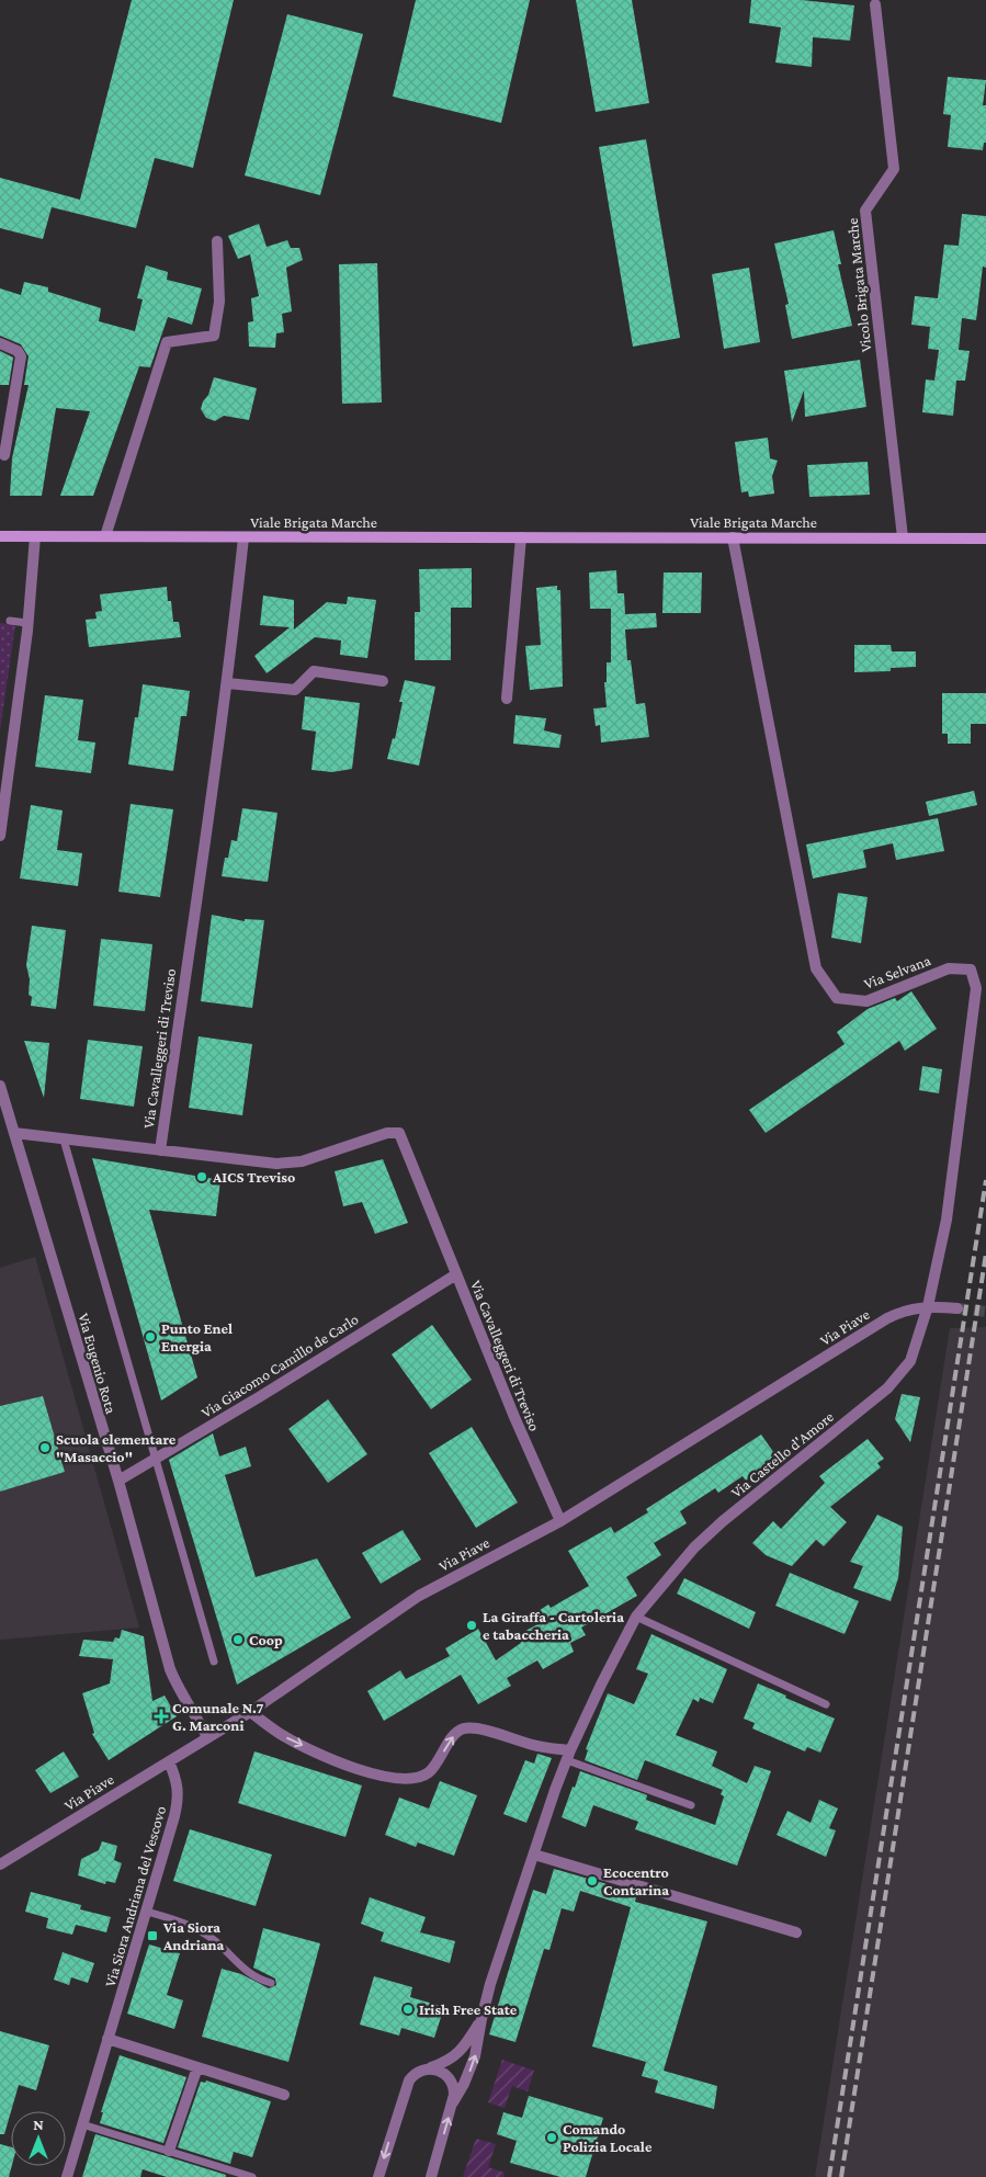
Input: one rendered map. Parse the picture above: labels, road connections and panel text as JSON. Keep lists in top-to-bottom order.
{
  "streets": {
    "street": [
      "Vicolo Brigata Marche",
      "Viale Brigata Marche",
      "Via Selvana",
      "Via Cavalleggeri di Treviso",
      "Via Piave",
      "Via Eugenio Rota",
      "Via Giacomo Camillo de Carlo",
      "Via Castello d'Amore",
      "Via Siora Andriana del Vescovo"
    ]
  },
  "crossings": [
    ["Vicolo Brigata Marche", "Viale Brigata Marche"],
    ["Viale Brigata Marche", "Via Selvana"],
    ["Viale Brigata Marche", "Via Cavalleggeri di Treviso"],
    ["Via Selvana", "Via Piave"],
    ["Via Selvana", "Via Castello d'Amore"],
    ["Via Cavalleggeri di Treviso", "Via Piave"],
    ["Via Cavalleggeri di Treviso", "Via Giacomo Camillo de Carlo"],
    ["Via Piave", "Via Eugenio Rota"],
    ["Via Piave", "Via Castello d'Amore"],
    ["Via Piave", "Via Siora Andriana del Vescovo"],
    ["Via Eugenio Rota", "Via Giacomo Camillo de Carlo"]
  ],
  "places": {
    "other": [
      "AICS Treviso",
      "Punto Enel Energia",
      "Scuola elementare \"Masaccio\"",
      "La Giraffa - Cartoleria e tabaccheria",
      "Coop",
      "Ecocentro Contarina",
      "Irish Free State",
      "Comando Polizia Locale"
    ],
    "health": ["Comunale N.7 G. Marconi"],
    "transit": ["Via Siora Andriana"]
  },
  "north": "top"
}
